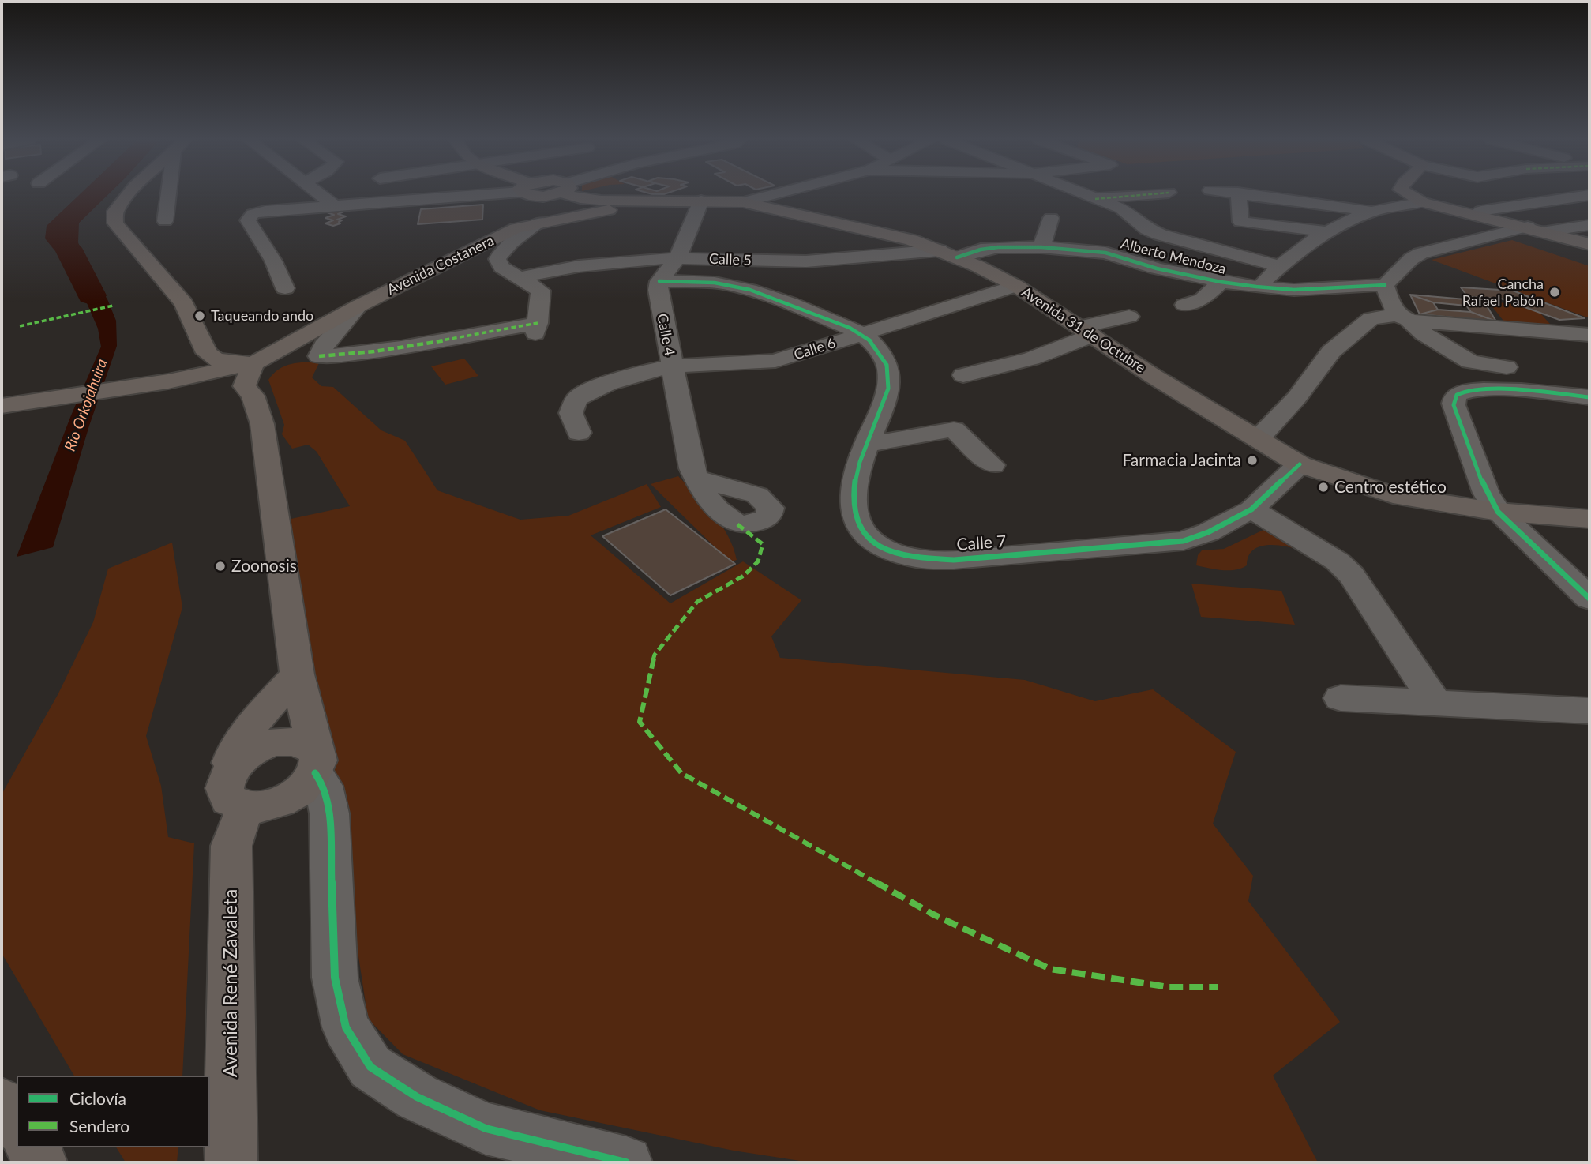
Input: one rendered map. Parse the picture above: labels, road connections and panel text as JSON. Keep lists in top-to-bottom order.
{
  "streets": {
    "main road": ["Avenida Costanera", "Avenida 31 de Octubre", "Avenida René Zavaleta"],
    "street": [
      "Alberto Mendoza",
      "Calle 5",
      "Calle 4",
      "Calle 6",
      "Calle 7"
    ]
  },
  "crossings": [
    ["Alberto Mendoza", "Calle 5"],
    ["Alberto Mendoza", "Avenida 31 de Octubre"],
    ["Calle 5", "Avenida 31 de Octubre"],
    ["Avenida Costanera", "Avenida 31 de Octubre"],
    ["Avenida 31 de Octubre", "Calle 6"],
    ["Avenida 31 de Octubre", "Calle 7"],
    ["Calle 4", "Calle 6"],
    ["Calle 6", "Calle 7"]
  ],
  "water": ["Río Orkojahuira"],
  "places": [
    "Cancha Rafael Pabón",
    "Taqueando ando",
    "Farmacia Jacinta",
    "Centro estético",
    "Zoonosis"
  ],
  "legend": ["Ciclovía", "Sendero"]
}
